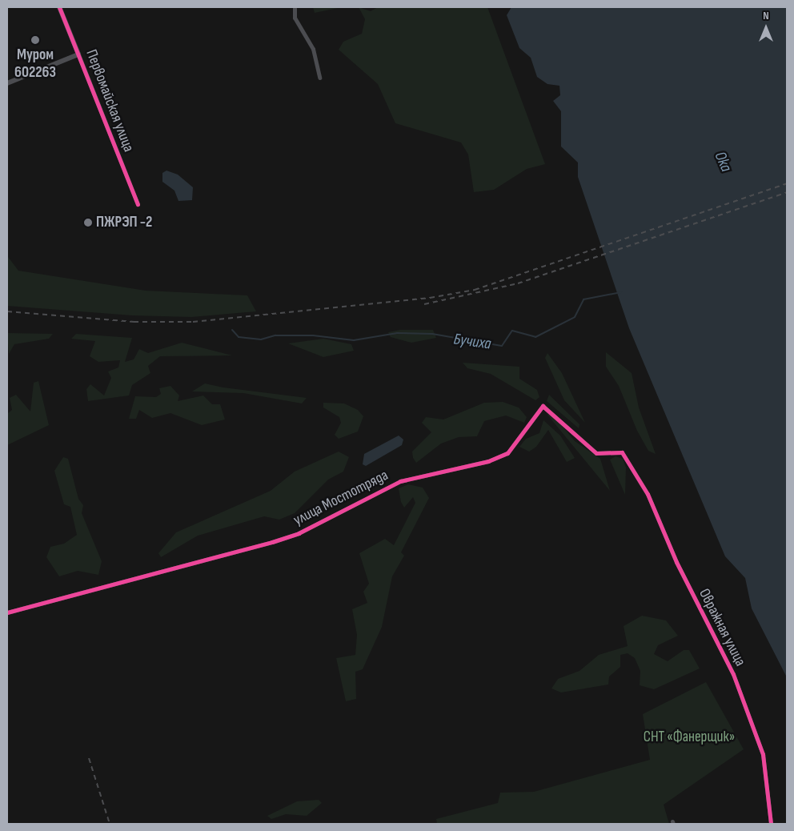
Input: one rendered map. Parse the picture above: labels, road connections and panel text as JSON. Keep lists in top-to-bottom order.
{
  "streets": {
    "street": ["Первомайская улица", "улица Мостотряда", "Овражная улица"]
  },
  "crossings": [
    ["улица Мостотряда", "Овражная улица"]
  ],
  "water": ["Ока", "Бучиха"],
  "parks": ["СНТ «Фанерщик»"],
  "places": ["Муром 602263", "ПЖРЭП -2"],
  "north": "top"
}
